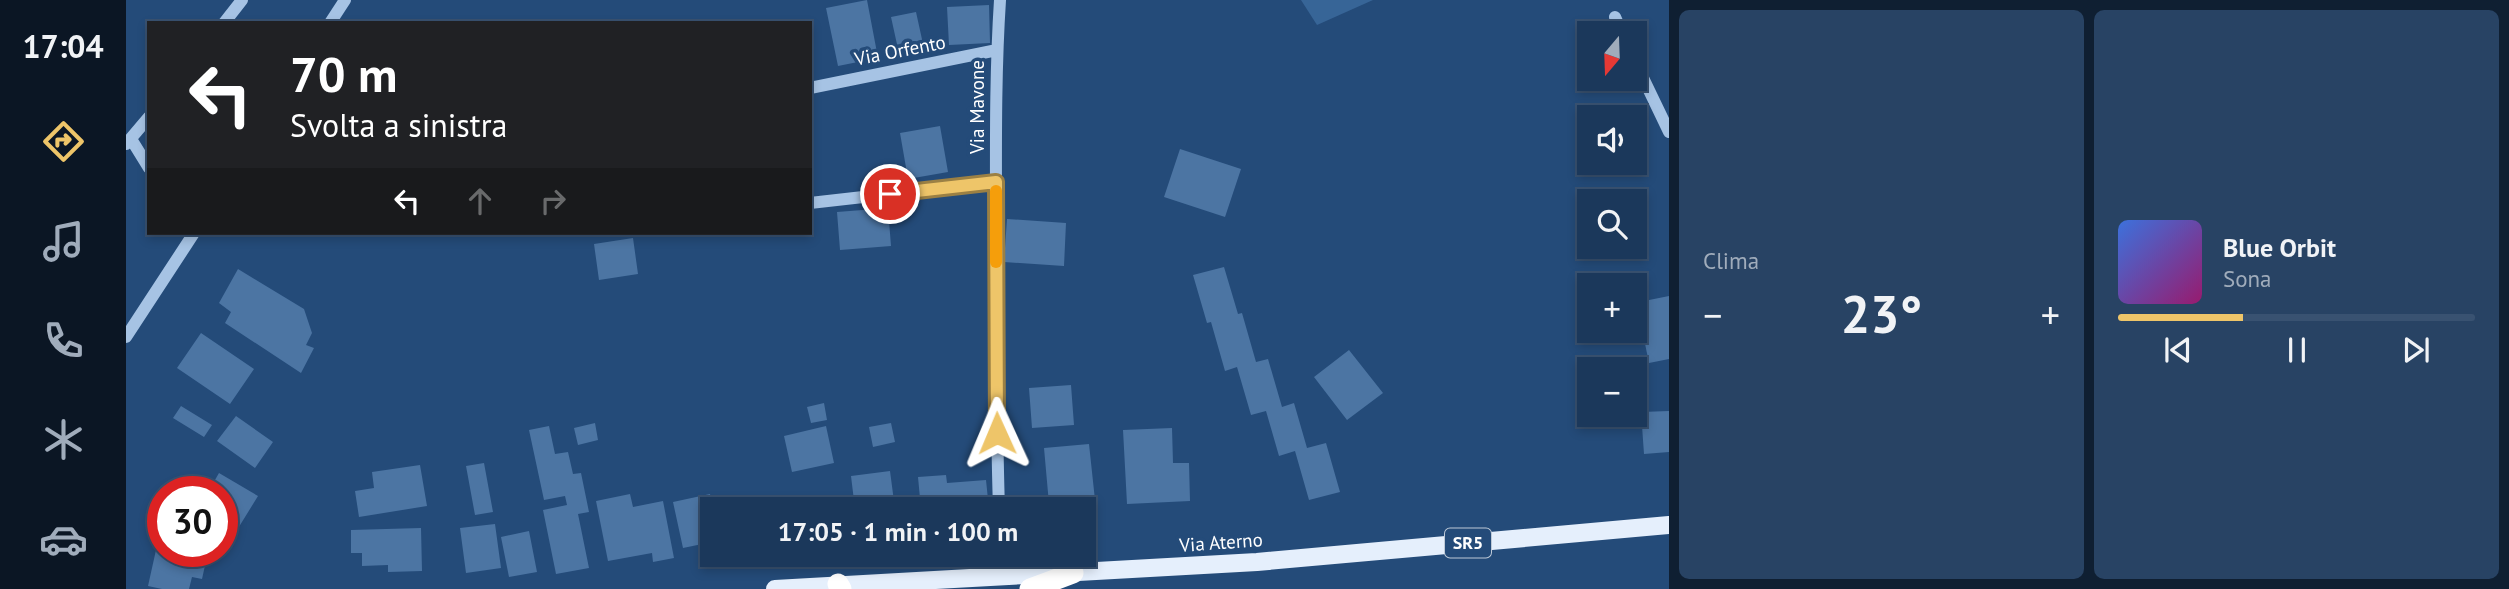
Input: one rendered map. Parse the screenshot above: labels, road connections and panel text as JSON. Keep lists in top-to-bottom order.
{
  "streets": {
    "main road": ["Via Aterno", "SR5"],
    "street": ["Via Orfento", "Via Mavone"]
  },
  "crossings": [
    ["Via Orfento", "Via Mavone"]
  ],
  "north": "bottom",
  "page": {
    "tabs": "17:04",
    "tile": "Clima",
    "map_buttons": ["+", "−"],
    "turn": ["70 m", "Svolta a sinistra"],
    "song": ["Blue Orbit", "Sona"],
    "heat": ["−", "23°", "+"],
    "limit": "30",
    "trip": "17:05 · 1 min · 100 m"
  }
}
